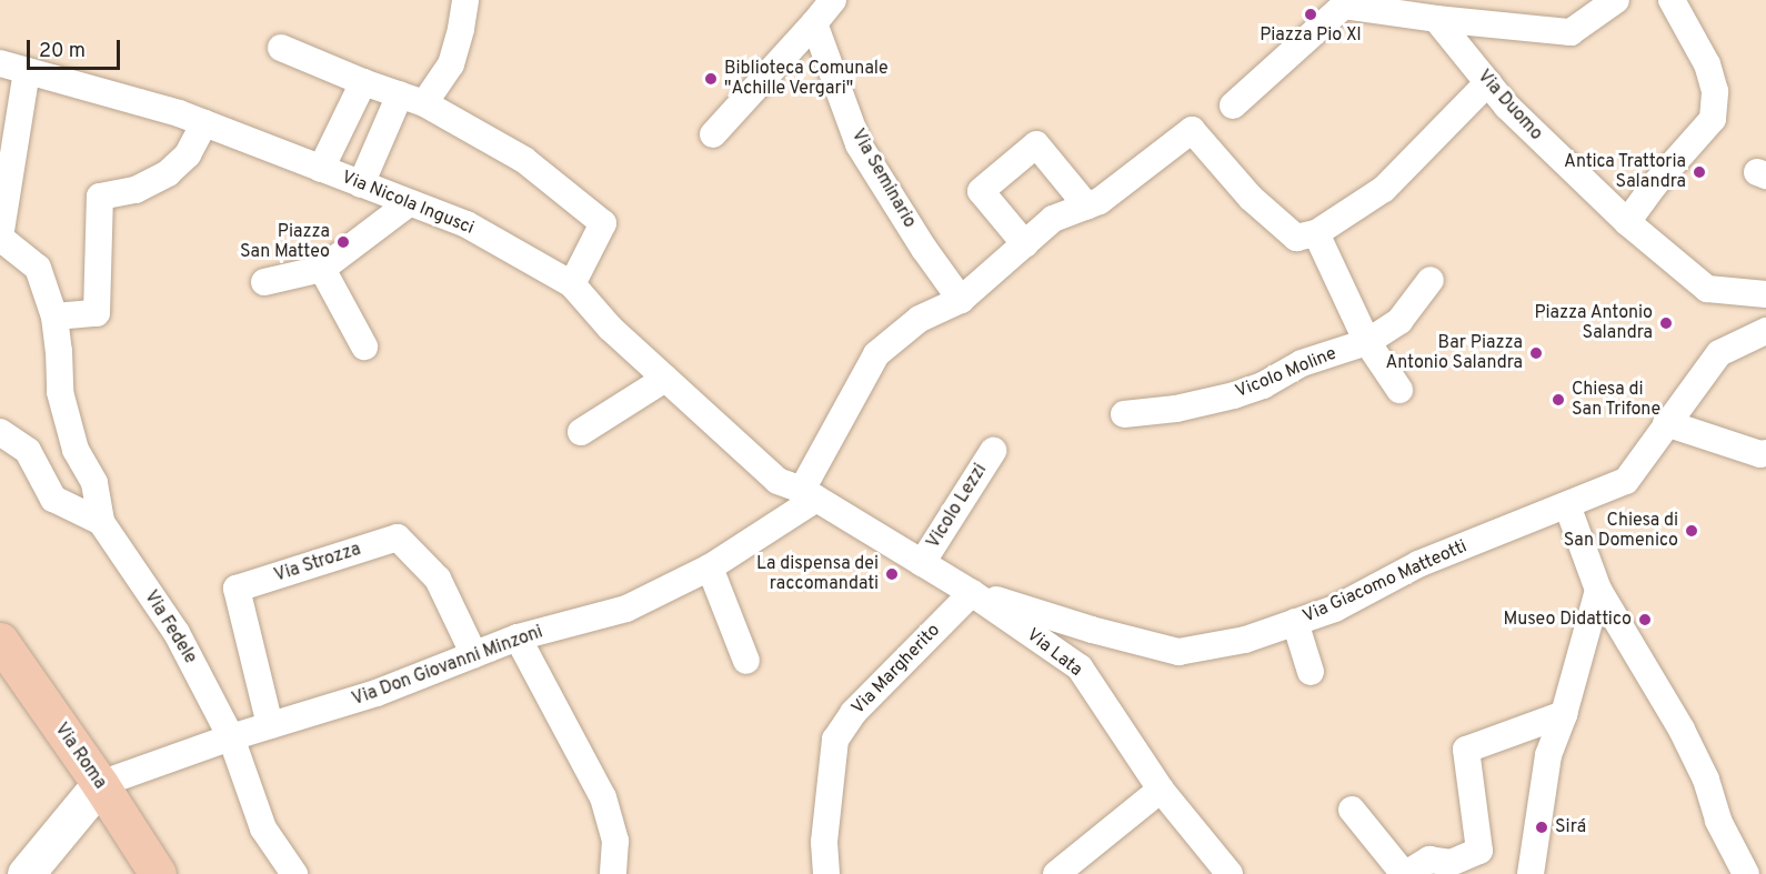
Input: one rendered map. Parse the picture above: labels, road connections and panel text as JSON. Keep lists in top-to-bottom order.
{
  "streets": {
    "main road": ["Via Roma"],
    "street": [
      "Via Duomo",
      "Via Seminario",
      "Via Nicola Ingusci",
      "Vicolo Moline",
      "Vicolo Lezzi",
      "Via Strozza",
      "Via Giacomo Matteotti",
      "Via Fedele",
      "Via Lata",
      "Via Don Giovanni Minzoni",
      "Via Margherito"
    ]
  },
  "crossings": [
    ["Via Nicola Ingusci", "Via Lata"],
    ["Via Nicola Ingusci", "Via Don Giovanni Minzoni"],
    ["Vicolo Lezzi", "Via Lata"],
    ["Via Strozza", "Via Don Giovanni Minzoni"],
    ["Via Giacomo Matteotti", "Via Lata"],
    ["Via Giacomo Matteotti", "Via Margherito"],
    ["Via Fedele", "Via Don Giovanni Minzoni"],
    ["Via Lata", "Via Don Giovanni Minzoni"],
    ["Via Lata", "Via Margherito"],
    ["Via Don Giovanni Minzoni", "Via Roma"]
  ],
  "places": [
    "Piazza Pio XI",
    "Biblioteca Comunale \"Achille Vergari\"",
    "Antica Trattoria Salandra",
    "Piazza San Matteo",
    "Piazza Antonio Salandra",
    "Bar Piazza Antonio Salandra",
    "Chiesa di San Trifone",
    "Chiesa di San Domenico",
    "La dispensa dei raccomandati",
    "Museo Didattico",
    "Sirá"
  ],
  "scale_bar": "20 m"
}
